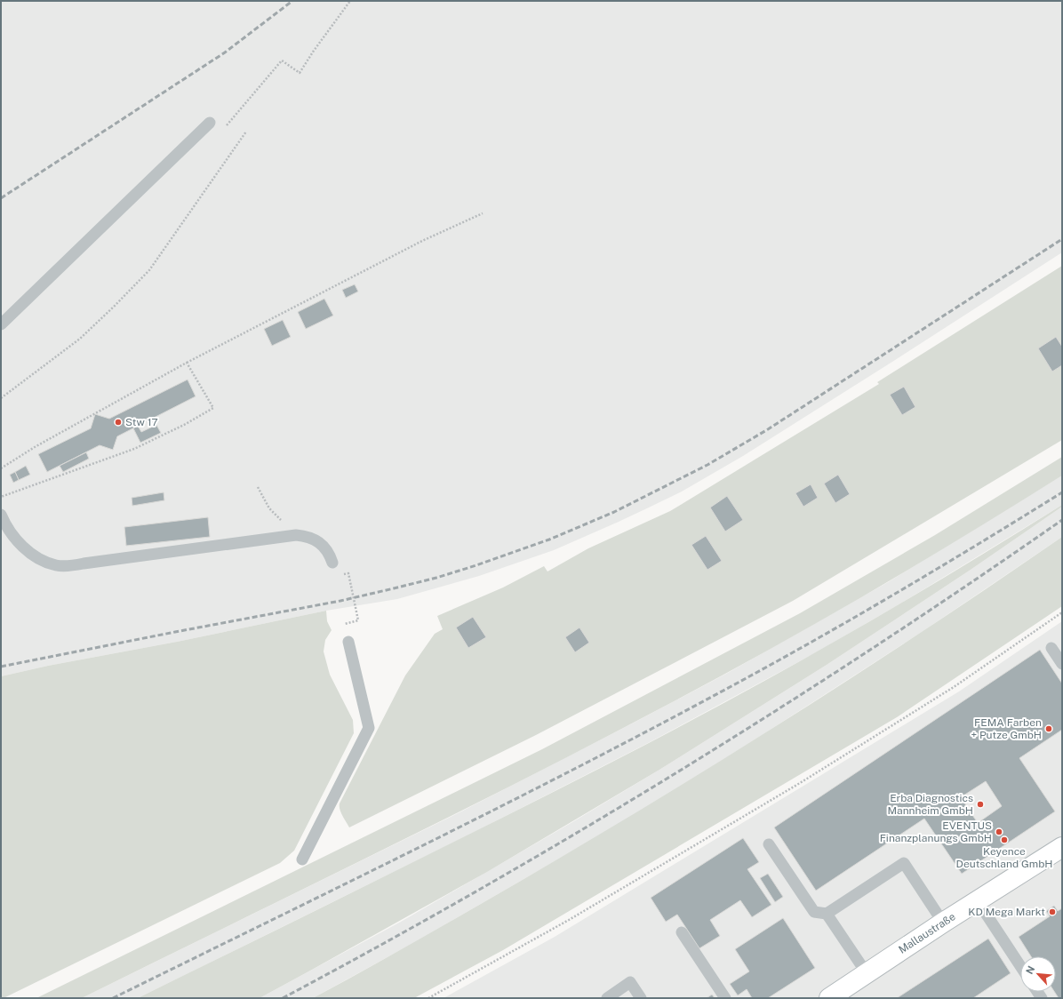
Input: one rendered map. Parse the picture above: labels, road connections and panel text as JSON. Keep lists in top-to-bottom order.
{
  "streets": {
    "street": ["Mallaustraße"]
  },
  "places": [
    "Stw 17",
    "FEMA Farben + Putze GmbH",
    "Erba Diagnostics Mannheim GmbH",
    "EVENTUS Finanzplanungs GmbH",
    "Keyence Deutschland GmbH",
    "KD Mega Markt"
  ],
  "north": "top left"
}
